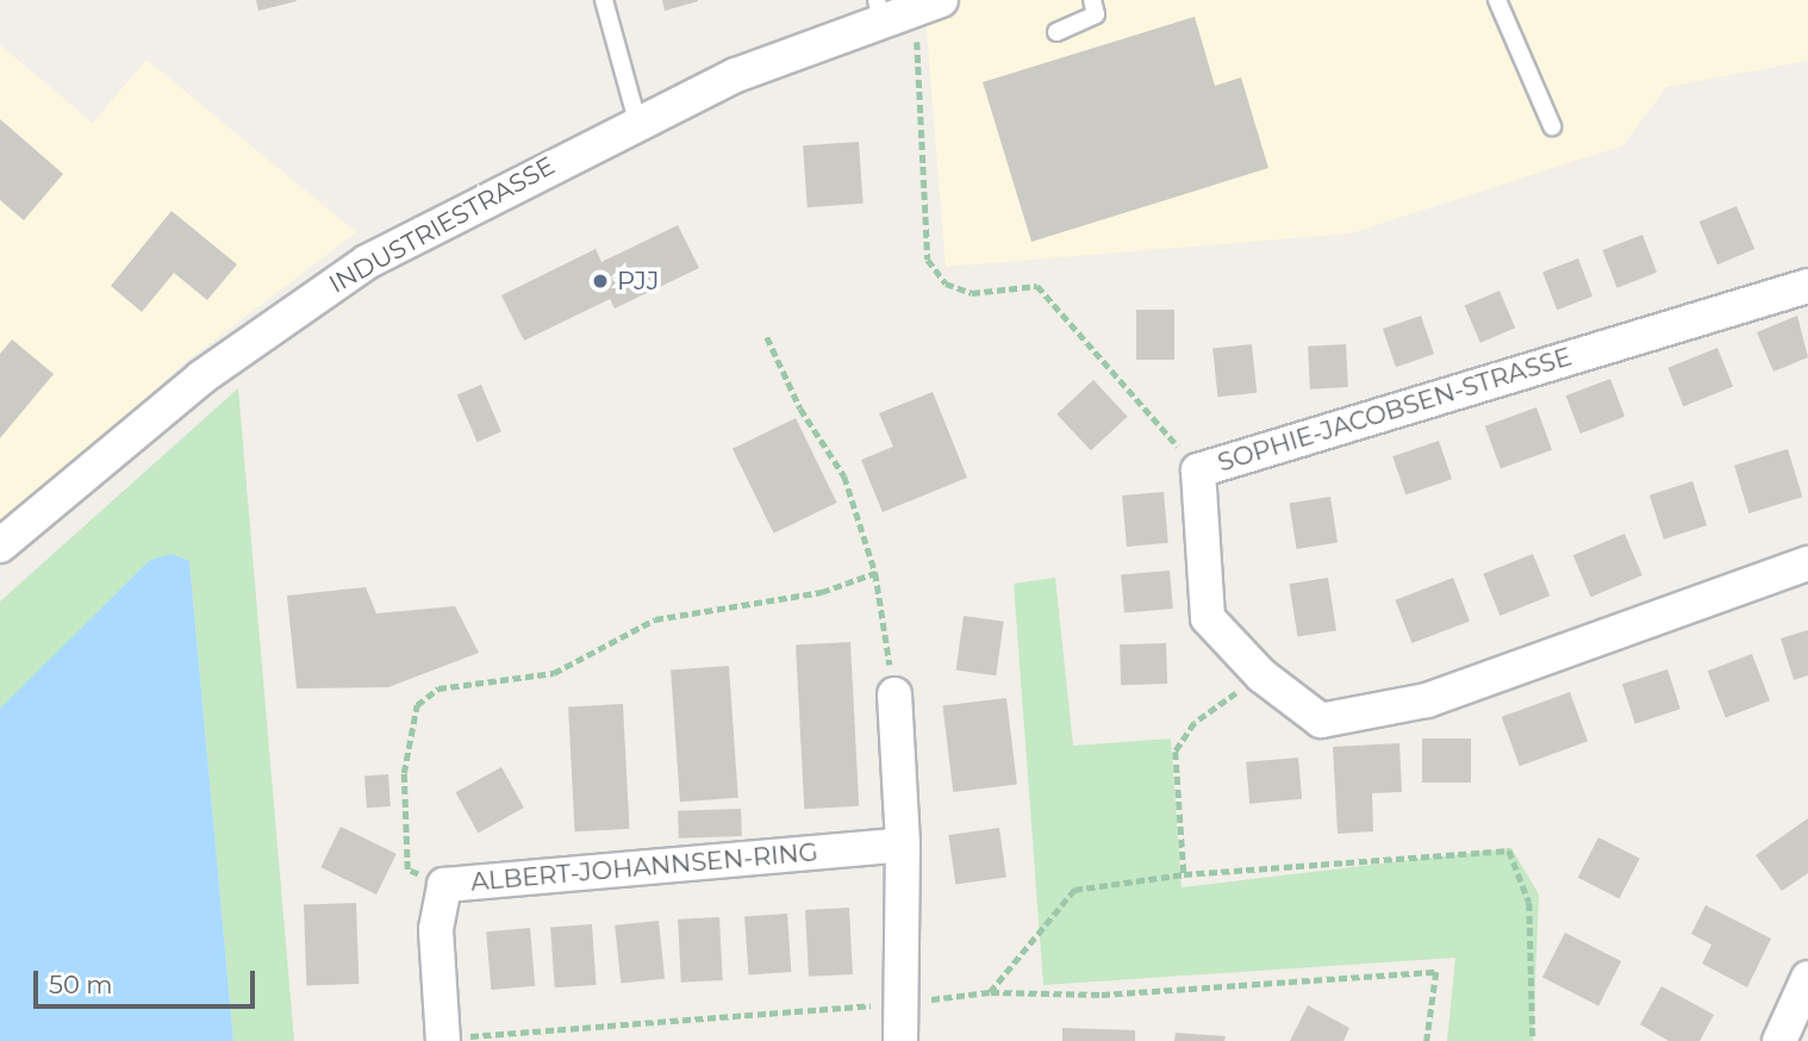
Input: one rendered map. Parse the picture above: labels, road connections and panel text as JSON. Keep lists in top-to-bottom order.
{
  "streets": {
    "street": ["INDUSTRIESTRASSE", "SOPHIE-JACOBSEN-STRASSE", "ALBERT-JOHANNSEN-RING"]
  },
  "places": ["PJJ"],
  "scale_bar": "50 m"
}
